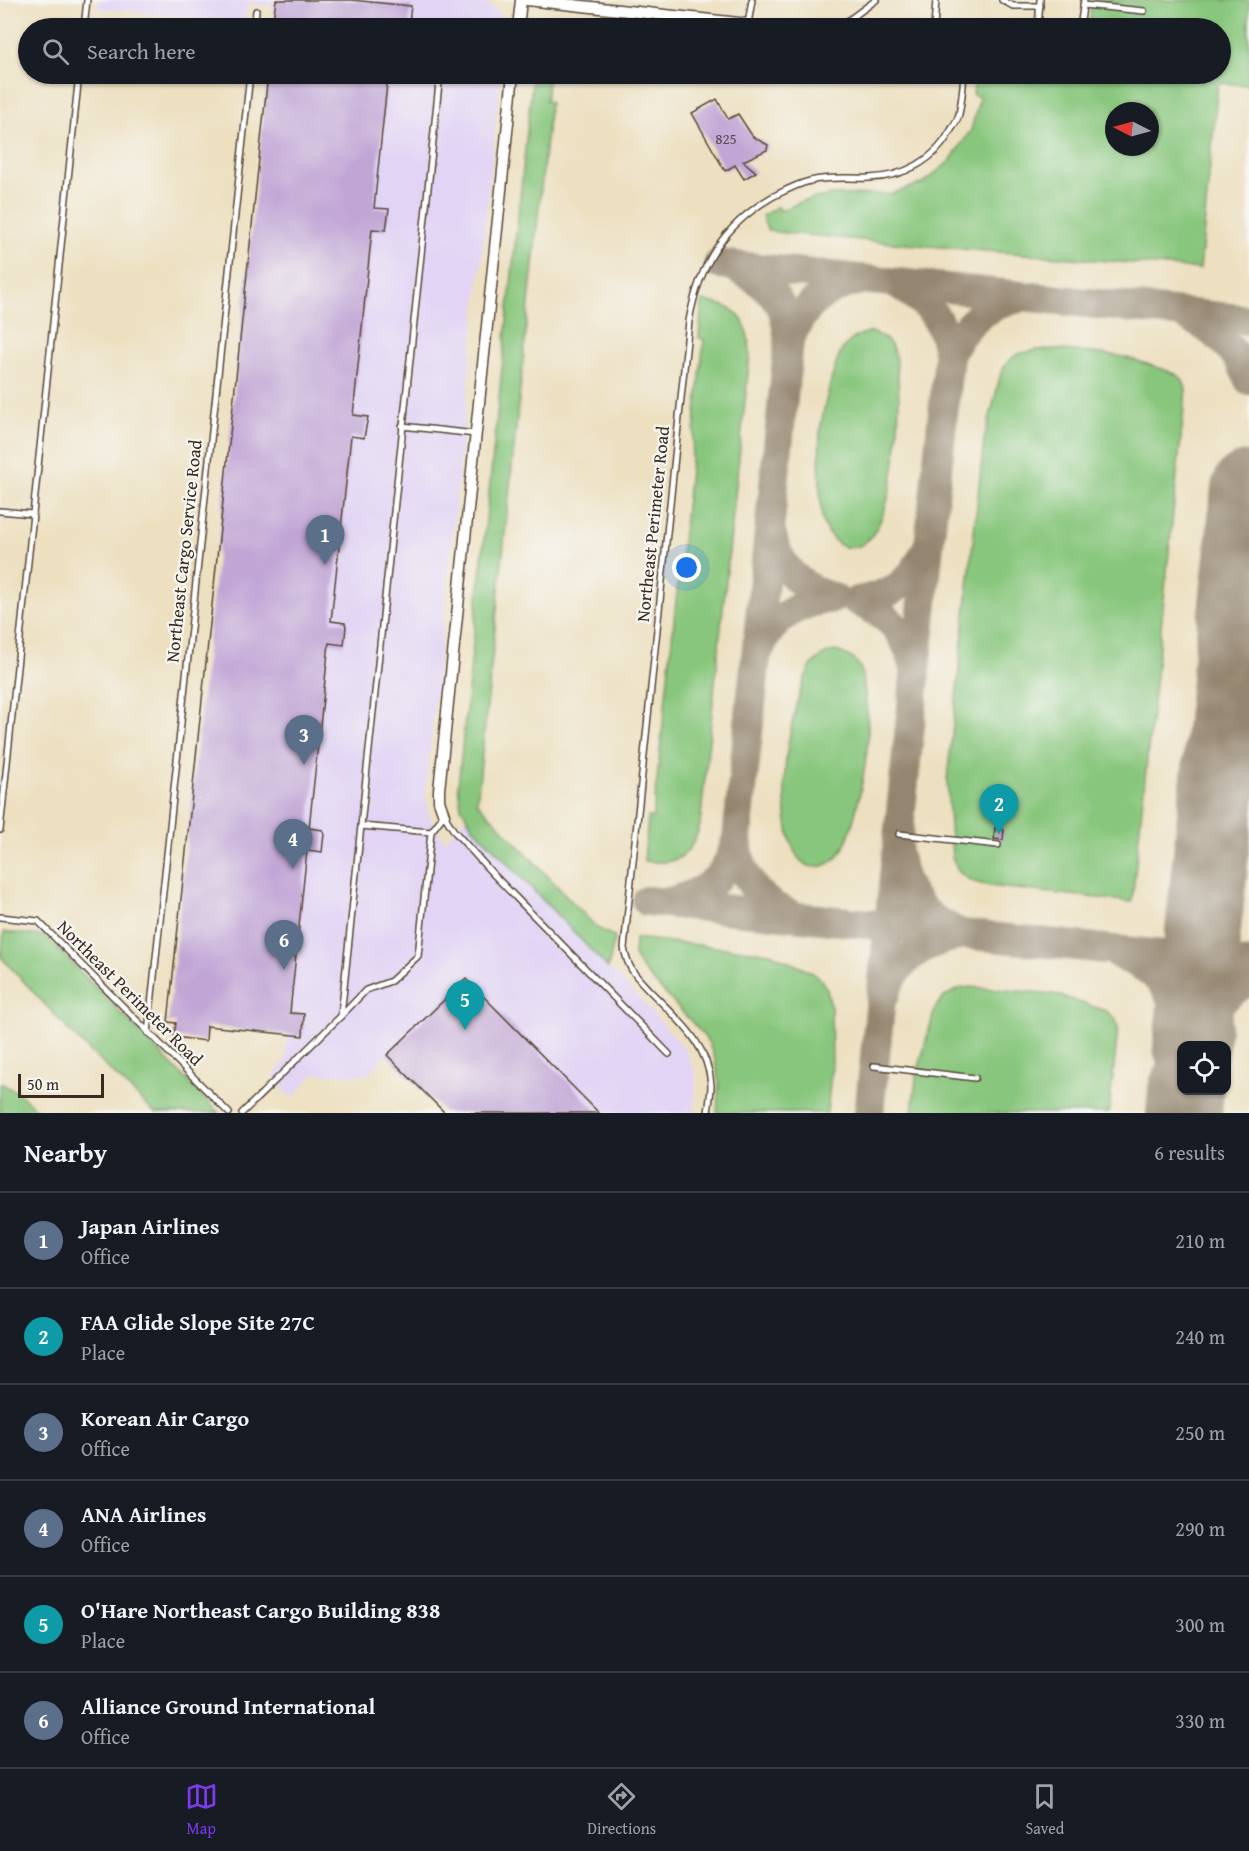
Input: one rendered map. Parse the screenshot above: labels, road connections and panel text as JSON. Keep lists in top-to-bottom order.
{
  "streets": {
    "lane": ["Northeast Perimeter Road", "Northeast Cargo Service Road"]
  },
  "crossings": [
    ["Northeast Perimeter Road", "Northeast Cargo Service Road"]
  ],
  "house_numbers": ["825"],
  "scale_bar": "50 m",
  "north": "left",
  "page": {
    "search": "Search here",
    "pins": [
      "1",
      "3",
      "2",
      "4",
      "6",
      "5"
    ],
    "scale": "50 m",
    "heading": ["Nearby", "6 results"],
    "list": [
      {
        "mark": "1",
        "name": "Japan Airlines",
        "note": "Office",
        "value": "210 m"
      },
      {
        "mark": "2",
        "name": "FAA Glide Slope Site 27C",
        "note": "Place",
        "value": "240 m"
      },
      {
        "mark": "3",
        "name": "Korean Air Cargo",
        "note": "Office",
        "value": "250 m"
      },
      {
        "mark": "4",
        "name": "ANA Airlines",
        "note": "Office",
        "value": "290 m"
      },
      {
        "mark": "5",
        "name": "O'Hare Northeast Cargo Building 838",
        "note": "Place",
        "value": "300 m"
      },
      {
        "mark": "6",
        "name": "Alliance Ground International",
        "note": "Office",
        "value": "330 m"
      }
    ],
    "nav": ["Map", "Directions", "Saved"]
  }
}
